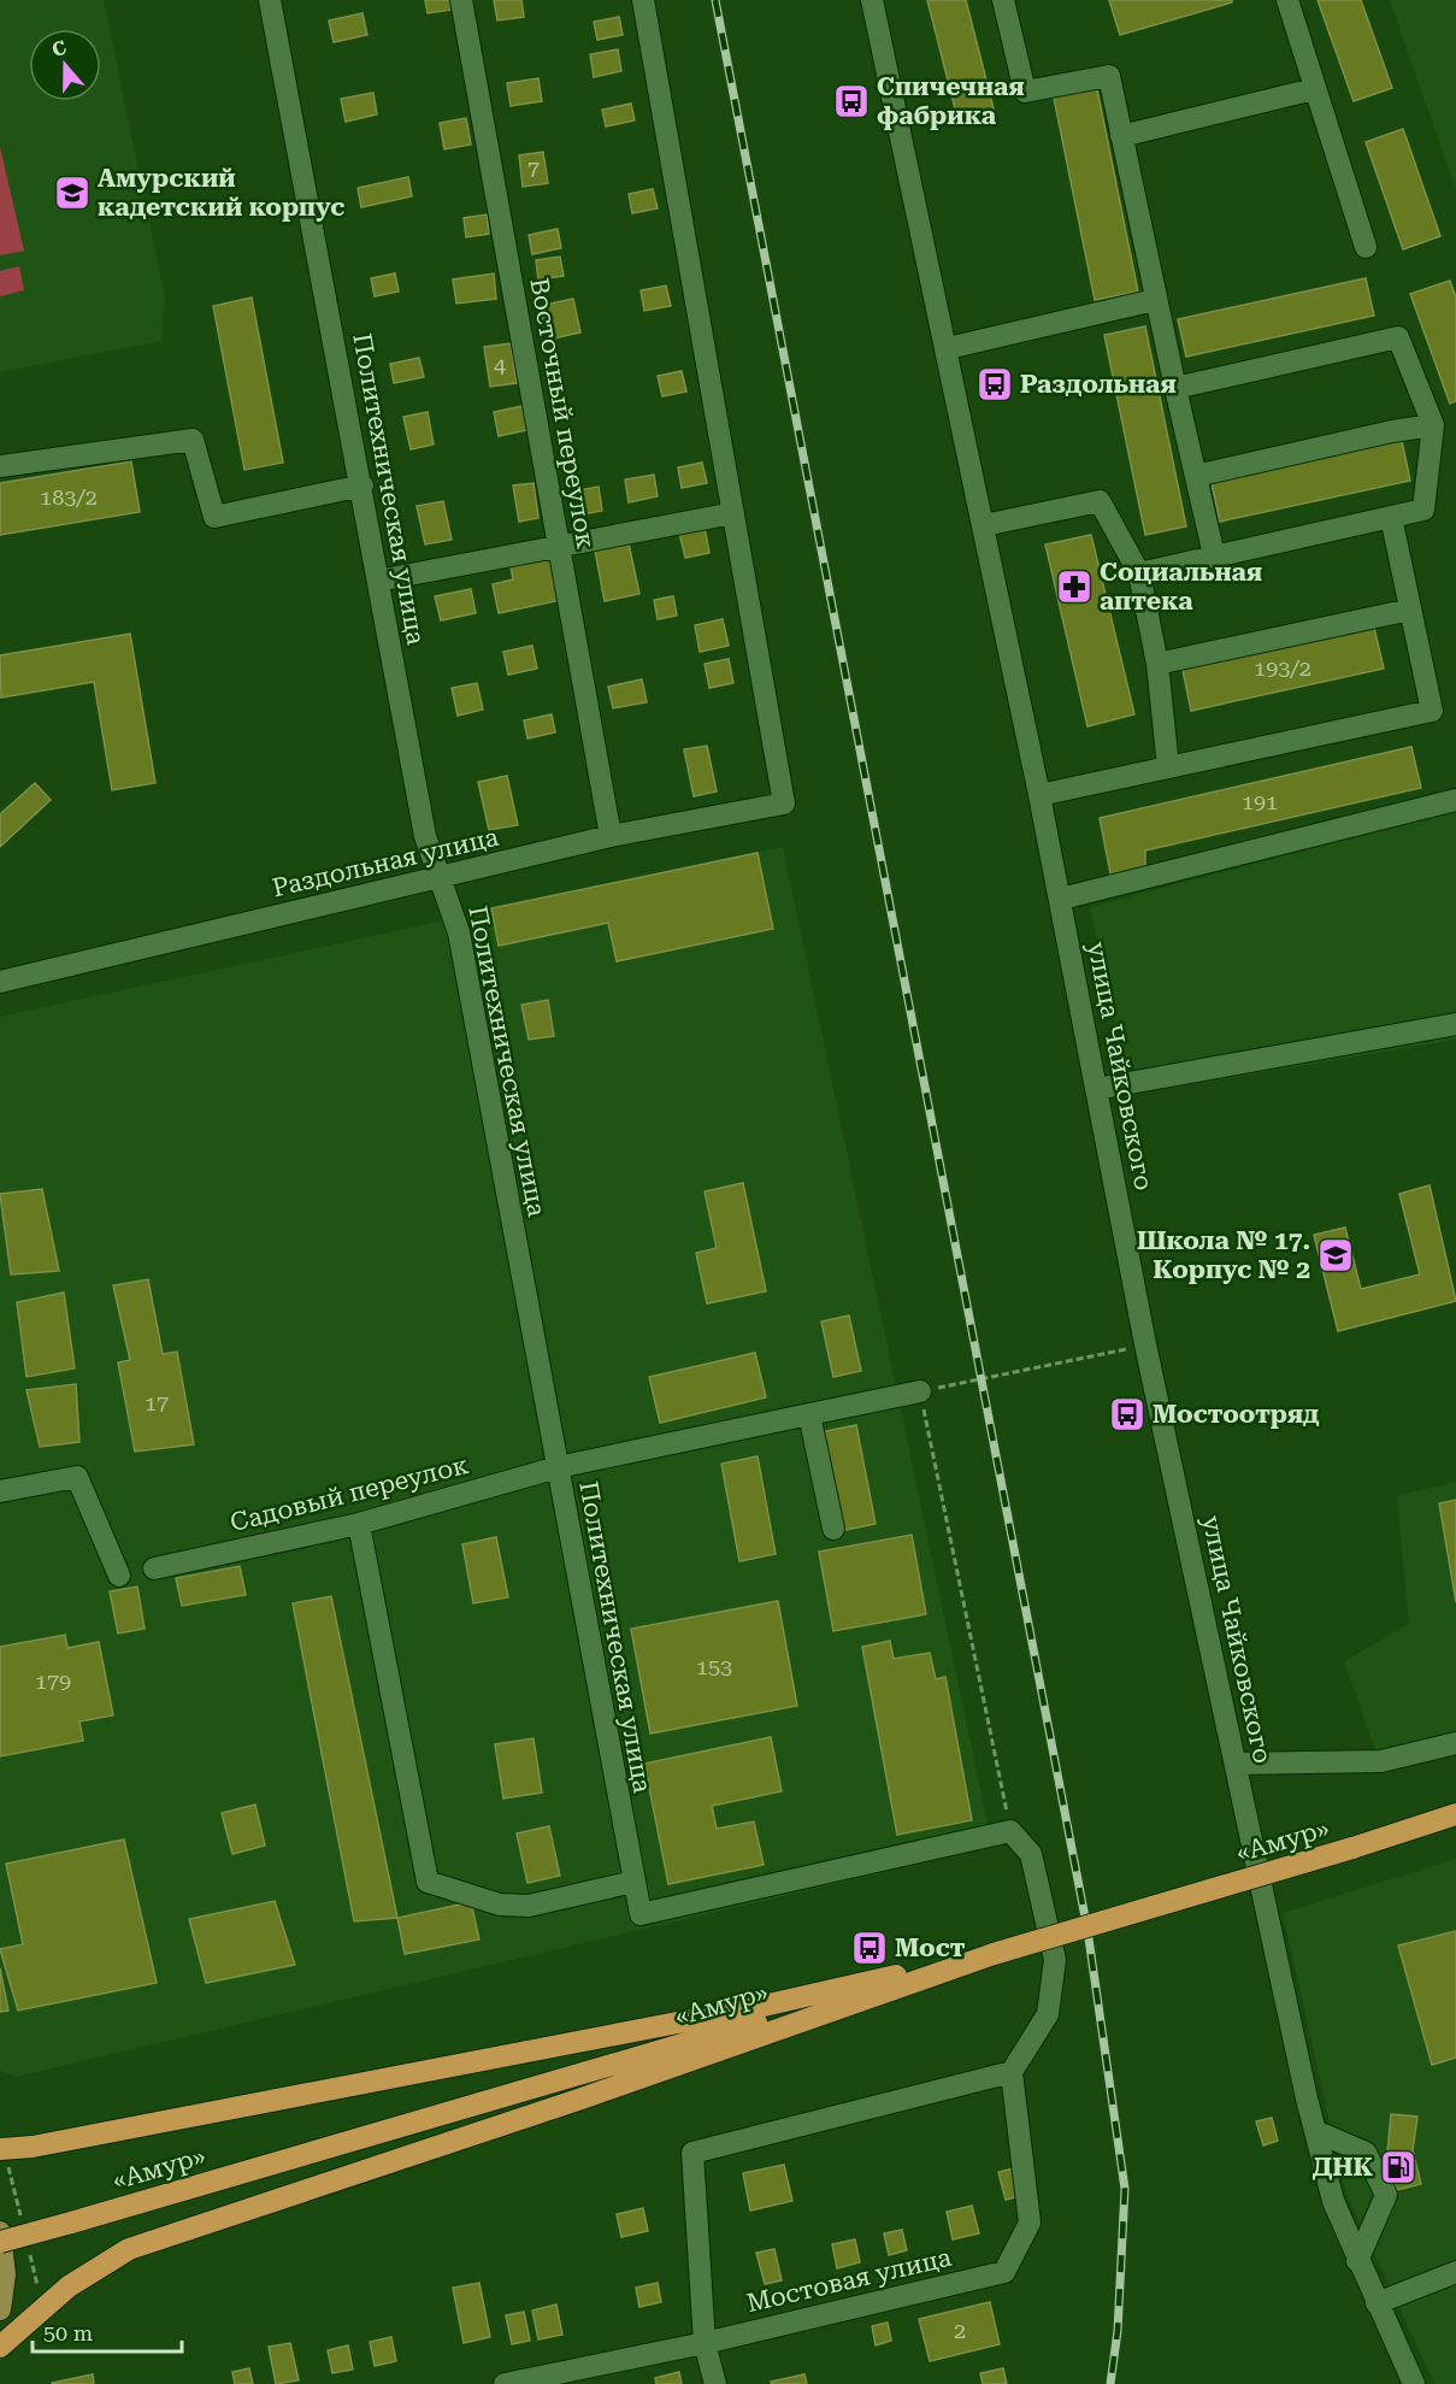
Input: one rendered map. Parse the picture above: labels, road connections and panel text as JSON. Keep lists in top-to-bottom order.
{
  "streets": {
    "highway": ["«Амур»"],
    "street": [
      "Восточный переулок",
      "Политехническая улица",
      "Раздольная улица",
      "улица Чайковского",
      "Садовый переулок",
      "Мостовая улица"
    ]
  },
  "crossings": [
    ["Восточный переулок", "Раздольная улица"],
    ["Политехническая улица", "Раздольная улица"],
    ["Политехническая улица", "Садовый переулок"]
  ],
  "places": {
    "bus stop": [
      "Спичечная фабрика",
      "Раздольная",
      "Мостоотряд",
      "Мост"
    ],
    "school or university": ["Амурский кадетский корпус", "Школа № 17. Корпус № 2"],
    "pharmacy": ["Социальная аптека"],
    "fuel station": ["ДНК"]
  },
  "house_numbers": [
    "7",
    "4",
    "183/2",
    "193/2",
    "191",
    "17",
    "153",
    "179",
    "2"
  ],
  "scale_bar": "50 m",
  "north": "top"
}
